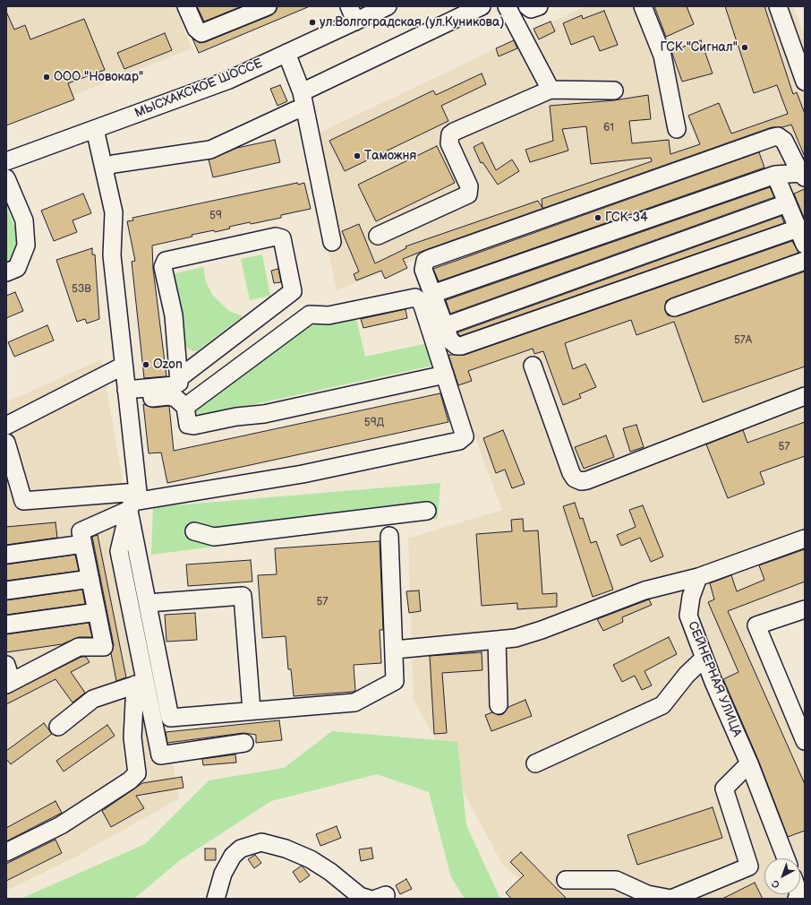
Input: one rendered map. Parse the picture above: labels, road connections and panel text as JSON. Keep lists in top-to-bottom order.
{
  "streets": {
    "street": ["МЫСХАКСКОЕ ШОССЕ", "СЕЙНЕРНАЯ УЛИЦА"]
  },
  "places": [
    "ул.Волгоградская (ул.Куникова)",
    "ГСК \"Сигнал\"",
    "ООО \"Новокар\"",
    "Таможня",
    "ГСК-34",
    "Ozon"
  ],
  "house_numbers": [
    "61",
    "59",
    "53В",
    "57А",
    "59Д",
    "57",
    "57"
  ],
  "north": "bottom left"
}
